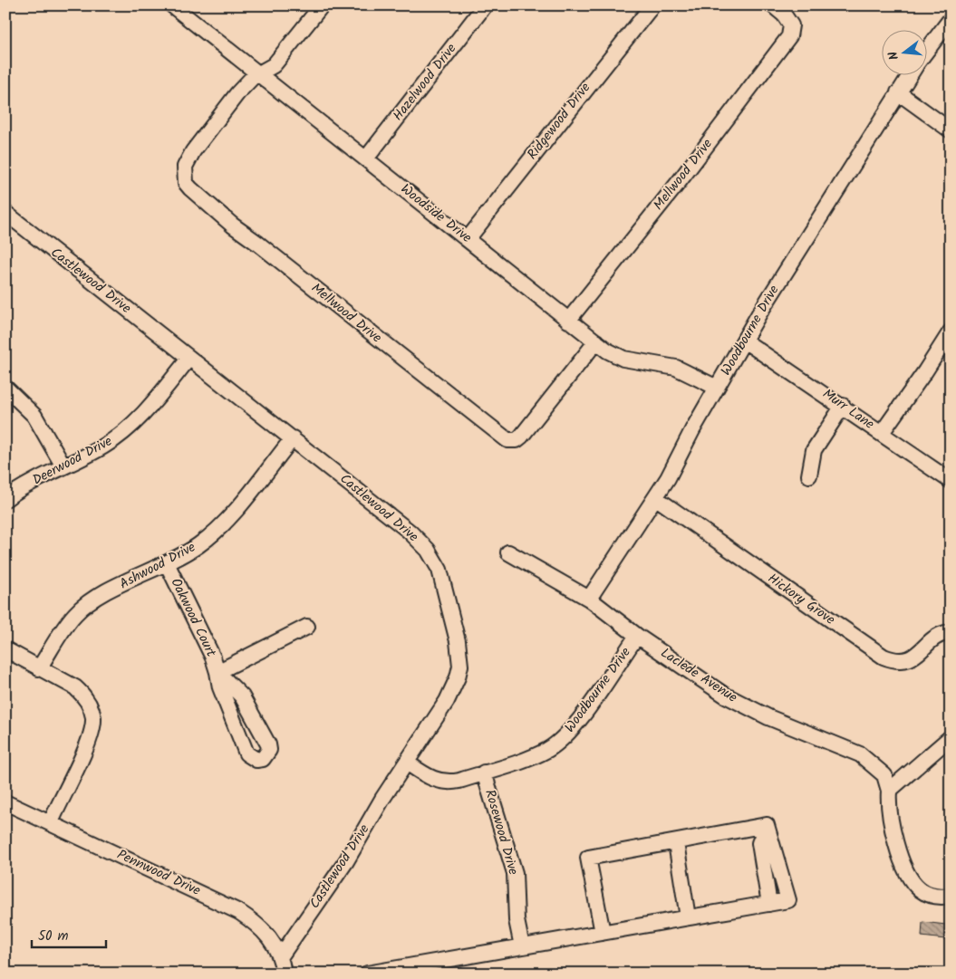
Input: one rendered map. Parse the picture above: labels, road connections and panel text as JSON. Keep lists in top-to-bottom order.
{
  "streets": {
    "street": [
      "Hazelwood Drive",
      "Ridgewood Drive",
      "Mellwood Drive",
      "Woodside Drive",
      "Castlewood Drive",
      "Woodbourne Drive",
      "Murr Lane",
      "Deerwood Drive",
      "Ashwood Drive",
      "Hickory Grove",
      "Oakwood Court",
      "Laclede Avenue",
      "Rosewood Drive",
      "Pennwood Drive"
    ]
  },
  "crossings": [
    ["Hazelwood Drive", "Woodside Drive"],
    ["Ridgewood Drive", "Woodside Drive"],
    ["Mellwood Drive", "Woodside Drive"],
    ["Woodside Drive", "Woodbourne Drive"],
    ["Castlewood Drive", "Woodbourne Drive"],
    ["Castlewood Drive", "Deerwood Drive"],
    ["Castlewood Drive", "Ashwood Drive"],
    ["Castlewood Drive", "Pennwood Drive"],
    ["Woodbourne Drive", "Murr Lane"],
    ["Woodbourne Drive", "Hickory Grove"],
    ["Woodbourne Drive", "Laclede Avenue"],
    ["Woodbourne Drive", "Rosewood Drive"],
    ["Ashwood Drive", "Oakwood Court"]
  ],
  "scale_bar": "50 m",
  "north": "left"
}
